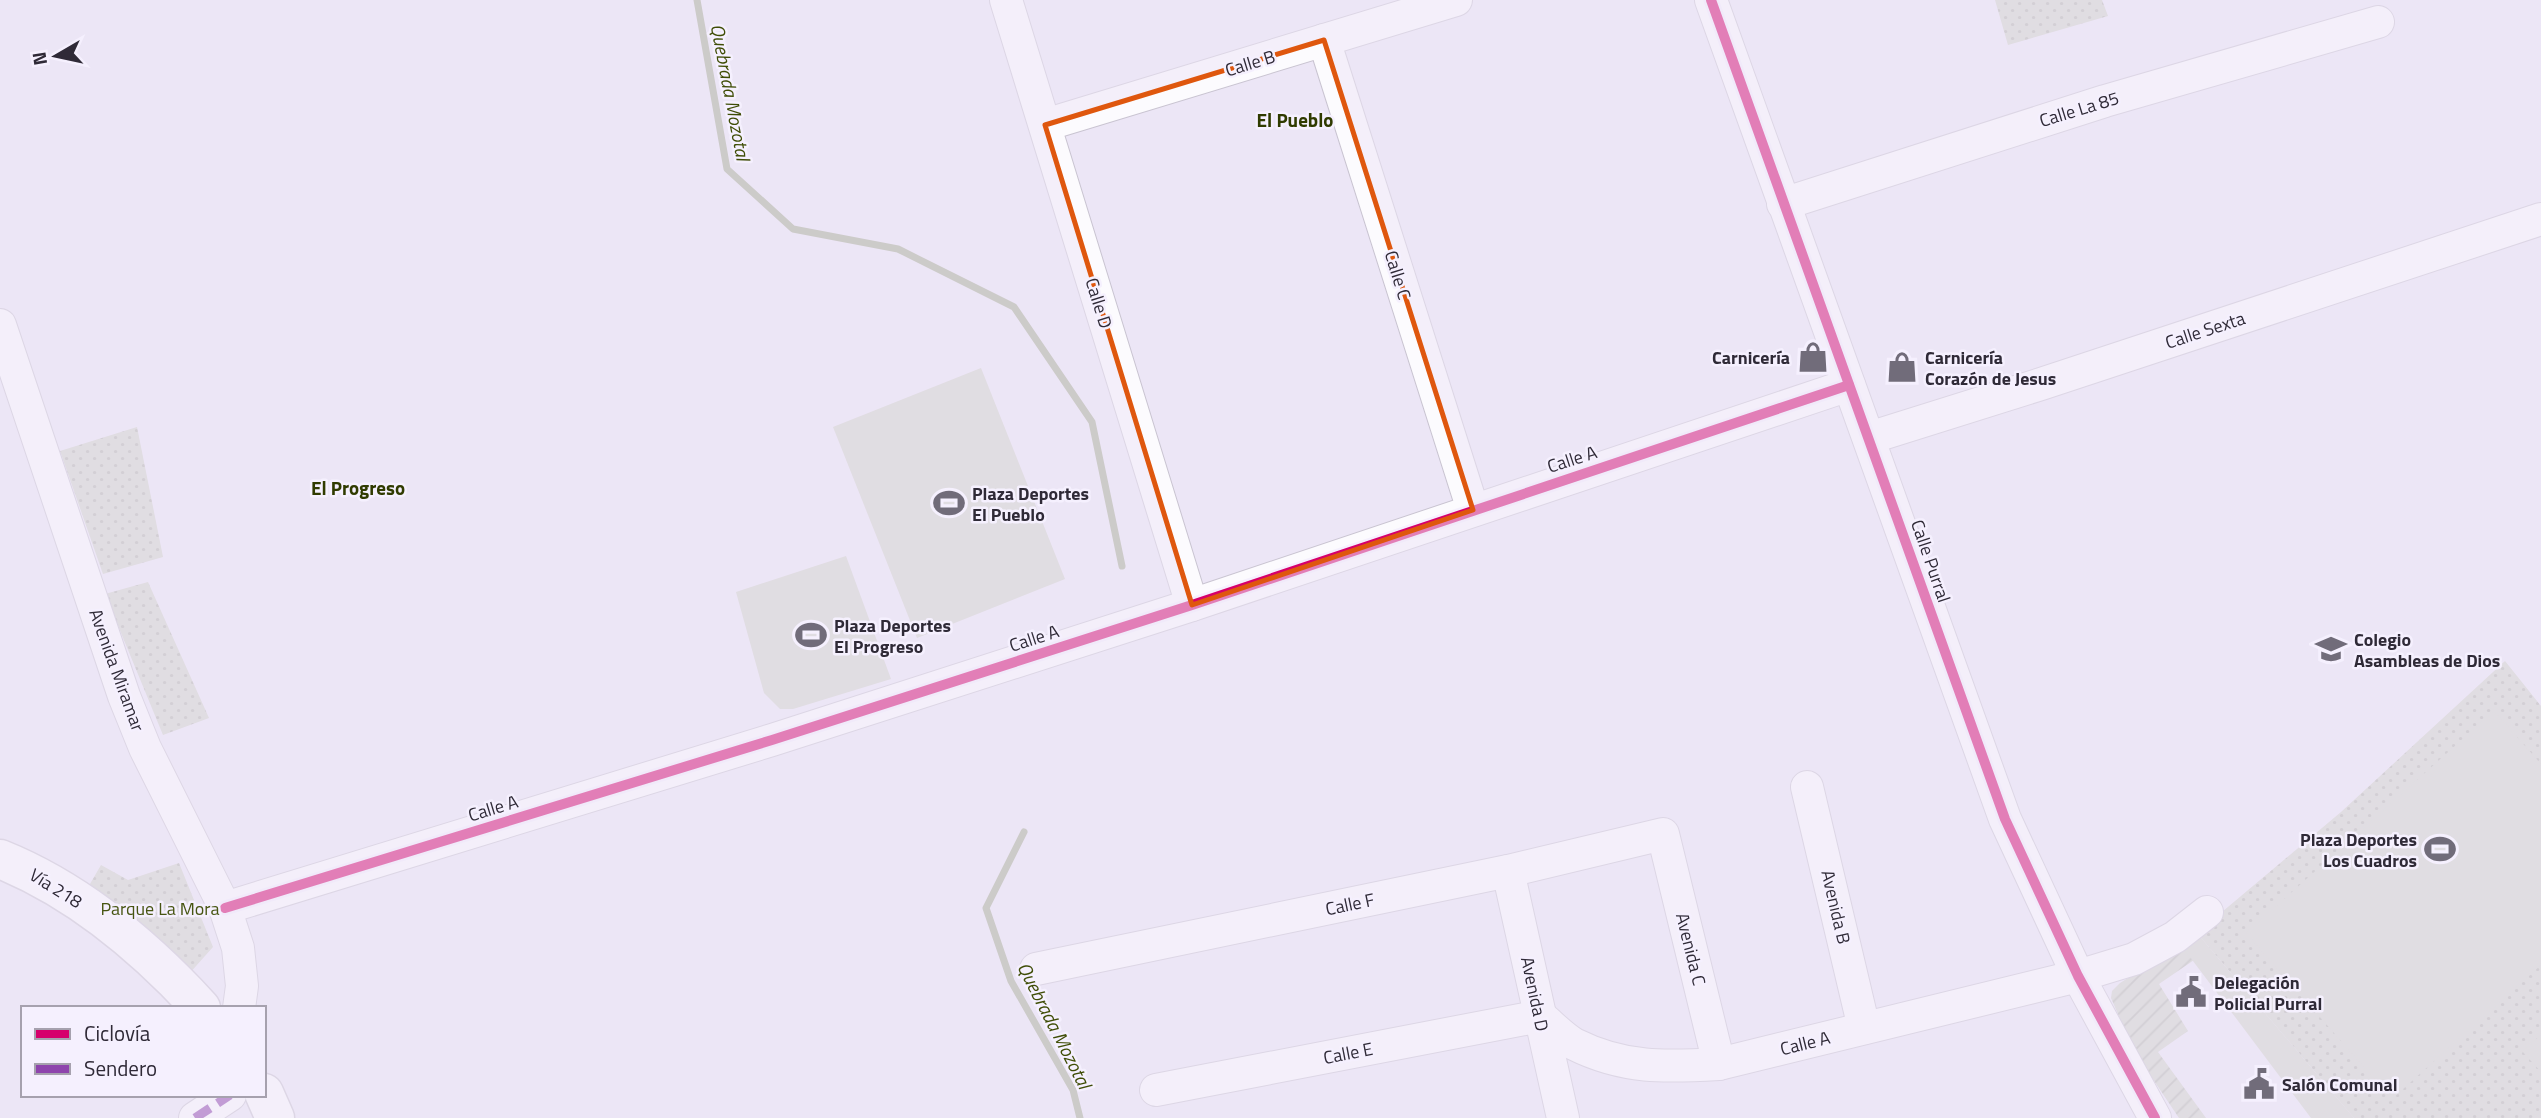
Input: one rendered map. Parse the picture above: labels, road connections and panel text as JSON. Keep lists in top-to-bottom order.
{
  "streets": {
    "main road": ["Vía 218"],
    "street": [
      "Calle B",
      "Calle La 85",
      "Calle C",
      "Calle D",
      "Calle Sexta",
      "Calle A",
      "Calle Purral",
      "Avenida Miramar",
      "Calle F",
      "Avenida B",
      "Avenida C",
      "Avenida D",
      "Calle E"
    ]
  },
  "crossings": [
    ["Calle B", "Calle C"],
    ["Calle B", "Calle D"],
    ["Calle La 85", "Calle Purral"],
    ["Calle C", "Calle A"],
    ["Calle D", "Calle A"],
    ["Calle Sexta", "Calle Purral"],
    ["Calle A", "Calle Purral"],
    ["Calle A", "Avenida Miramar"],
    ["Calle A", "Avenida B"],
    ["Calle A", "Avenida C"],
    ["Calle A", "Avenida D"],
    ["Calle A", "Calle E"],
    ["Calle F", "Avenida C"],
    ["Calle F", "Avenida D"],
    ["Avenida D", "Calle E"]
  ],
  "districts": ["El Pueblo", "El Progreso"],
  "water": ["Quebrada Mozotal"],
  "parks": ["Parque La Mora"],
  "places": {
    "shop": ["Carnicería", "Carnicería Corazón de Jesus"],
    "sports": ["Plaza Deportes El Pueblo", "Plaza Deportes El Progreso", "Plaza Deportes Los Cuadros"],
    "school or university": ["Colegio Asambleas de Dios"],
    "public building": ["Delegación Policial Purral", "Salón Comunal"]
  },
  "legend": ["Ciclovía", "Sendero"],
  "north": "left"
}
